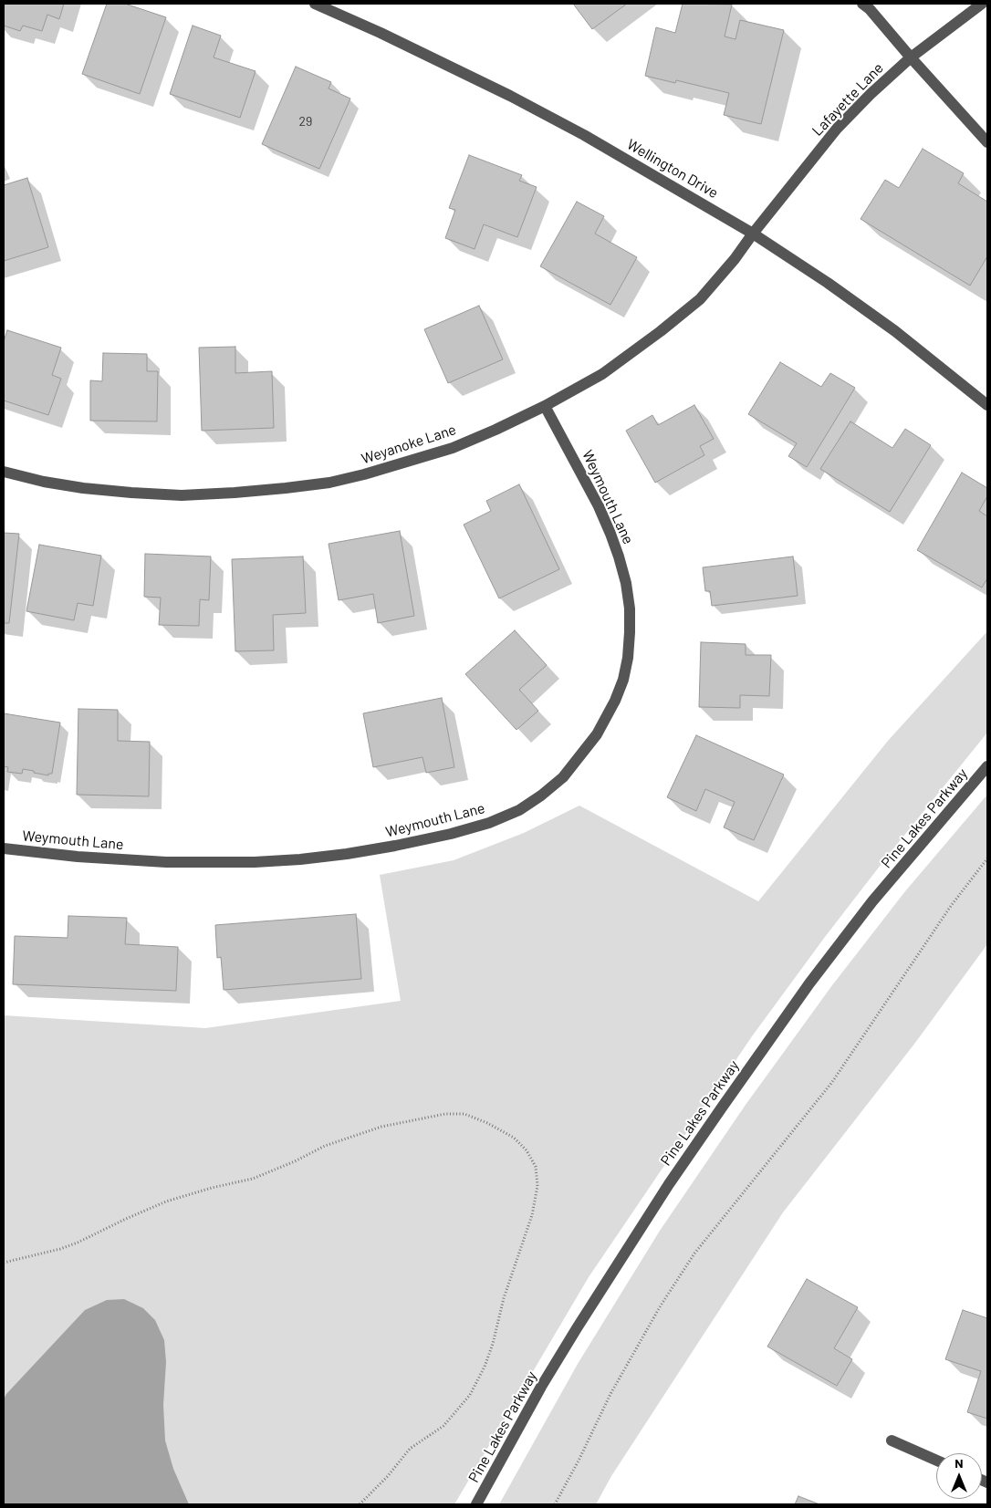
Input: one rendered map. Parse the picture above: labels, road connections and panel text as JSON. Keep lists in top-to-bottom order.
{
  "streets": {
    "street": [
      "Lafayette Lane",
      "Wellington Drive",
      "Weyanoke Lane",
      "Weymouth Lane",
      "Pine Lakes Parkway"
    ]
  },
  "crossings": [
    ["Lafayette Lane", "Wellington Drive"],
    ["Lafayette Lane", "Weyanoke Lane"],
    ["Wellington Drive", "Weyanoke Lane"],
    ["Weyanoke Lane", "Weymouth Lane"]
  ],
  "house_numbers": ["29"],
  "north": "top"
}
